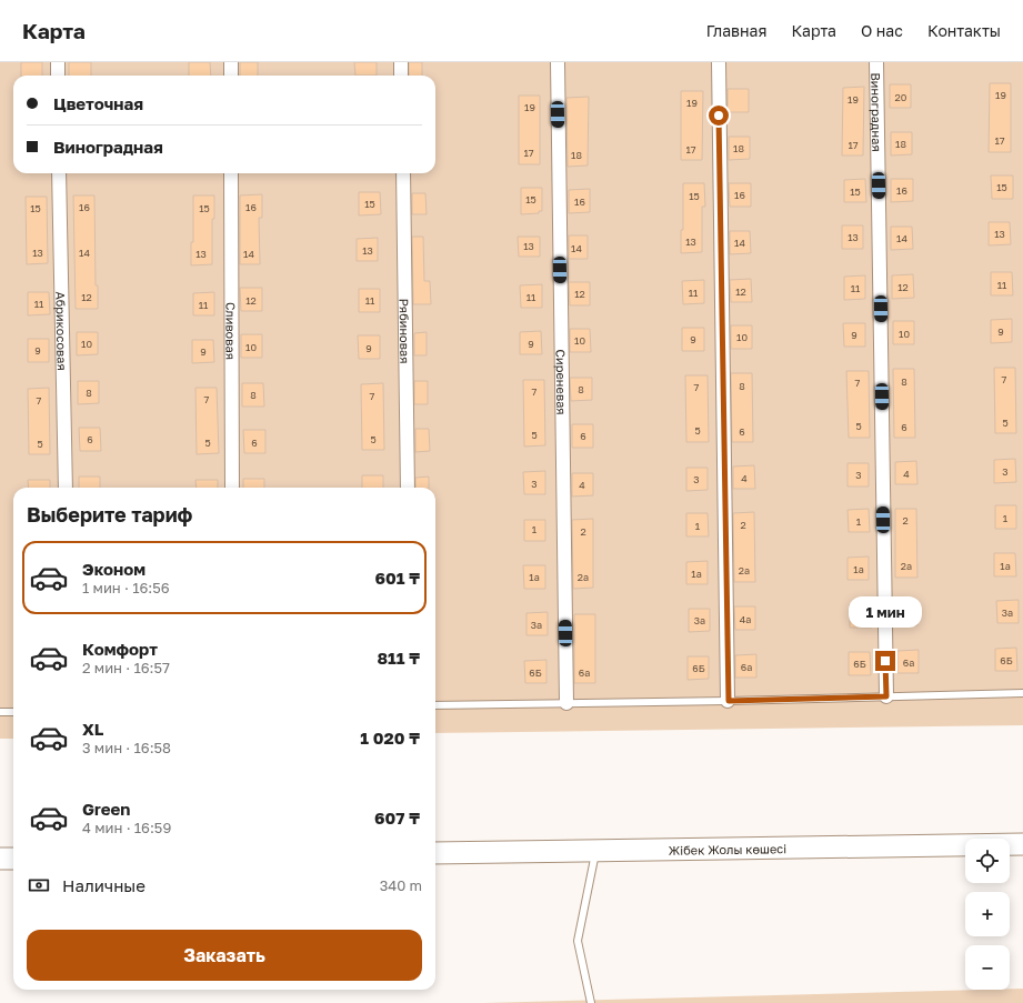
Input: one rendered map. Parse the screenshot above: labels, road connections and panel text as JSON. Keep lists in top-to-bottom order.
{
  "streets": {
    "highway": ["Жібек Жолы көшесі"],
    "street": [
      "Виноградная",
      "Абрикосовая",
      "Сливовая",
      "Рябиновая",
      "Сиреневая"
    ]
  },
  "house_numbers": [
    "19",
    "20",
    "19",
    "19",
    "19",
    "17",
    "18",
    "17",
    "18",
    "17",
    "17",
    "18",
    "15",
    "16",
    "15",
    "16",
    "15",
    "15",
    "16",
    "15",
    "16",
    "16",
    "15",
    "15",
    "13",
    "13",
    "14",
    "13",
    "14",
    "13",
    "14",
    "13",
    "13",
    "14",
    "13",
    "14",
    "11",
    "12",
    "11",
    "12",
    "11",
    "12",
    "12",
    "11",
    "12",
    "11",
    "11",
    "11",
    "9",
    "10",
    "9",
    "10",
    "9",
    "10",
    "10",
    "9",
    "10",
    "9",
    "9",
    "9",
    "7",
    "8",
    "7",
    "8",
    "7",
    "8",
    "7",
    "8",
    "8",
    "7",
    "7",
    "7",
    "5",
    "5",
    "6",
    "5",
    "6",
    "5",
    "6",
    "6",
    "5",
    "5",
    "6",
    "5",
    "3",
    "4",
    "3",
    "4",
    "3",
    "3",
    "4",
    "1",
    "2",
    "1",
    "2",
    "1",
    "1",
    "2",
    "2а",
    "1а",
    "1а",
    "2а",
    "1а",
    "1а",
    "2а",
    "3а",
    "4а",
    "3а",
    "3а",
    "6Б",
    "6а",
    "6Б",
    "6а",
    "6Б",
    "6Б",
    "6а"
  ],
  "page": {
    "header": "Карта",
    "nav": [
      "Главная",
      "Карта",
      "О нас",
      "Контакты"
    ],
    "banner": ["Цветочная", "Виноградная"],
    "heading": "Выберите тариф",
    "list": [
      {
        "name": "Эконом",
        "note": "1 мин · 16:56",
        "value": "601 ₸"
      },
      {
        "name": "Комфорт",
        "note": "2 мин · 16:57",
        "value": "811 ₸"
      },
      {
        "name": "XL",
        "note": "3 мин · 16:58",
        "value": "1 020 ₸"
      },
      {
        "name": "Green",
        "note": "4 мин · 16:59",
        "value": "607 ₸"
      }
    ],
    "bubble": "1 мин",
    "map_buttons": ["+", "−"],
    "pay": ["Наличные", "340 m"],
    "buttons": "Заказать"
  }
}
